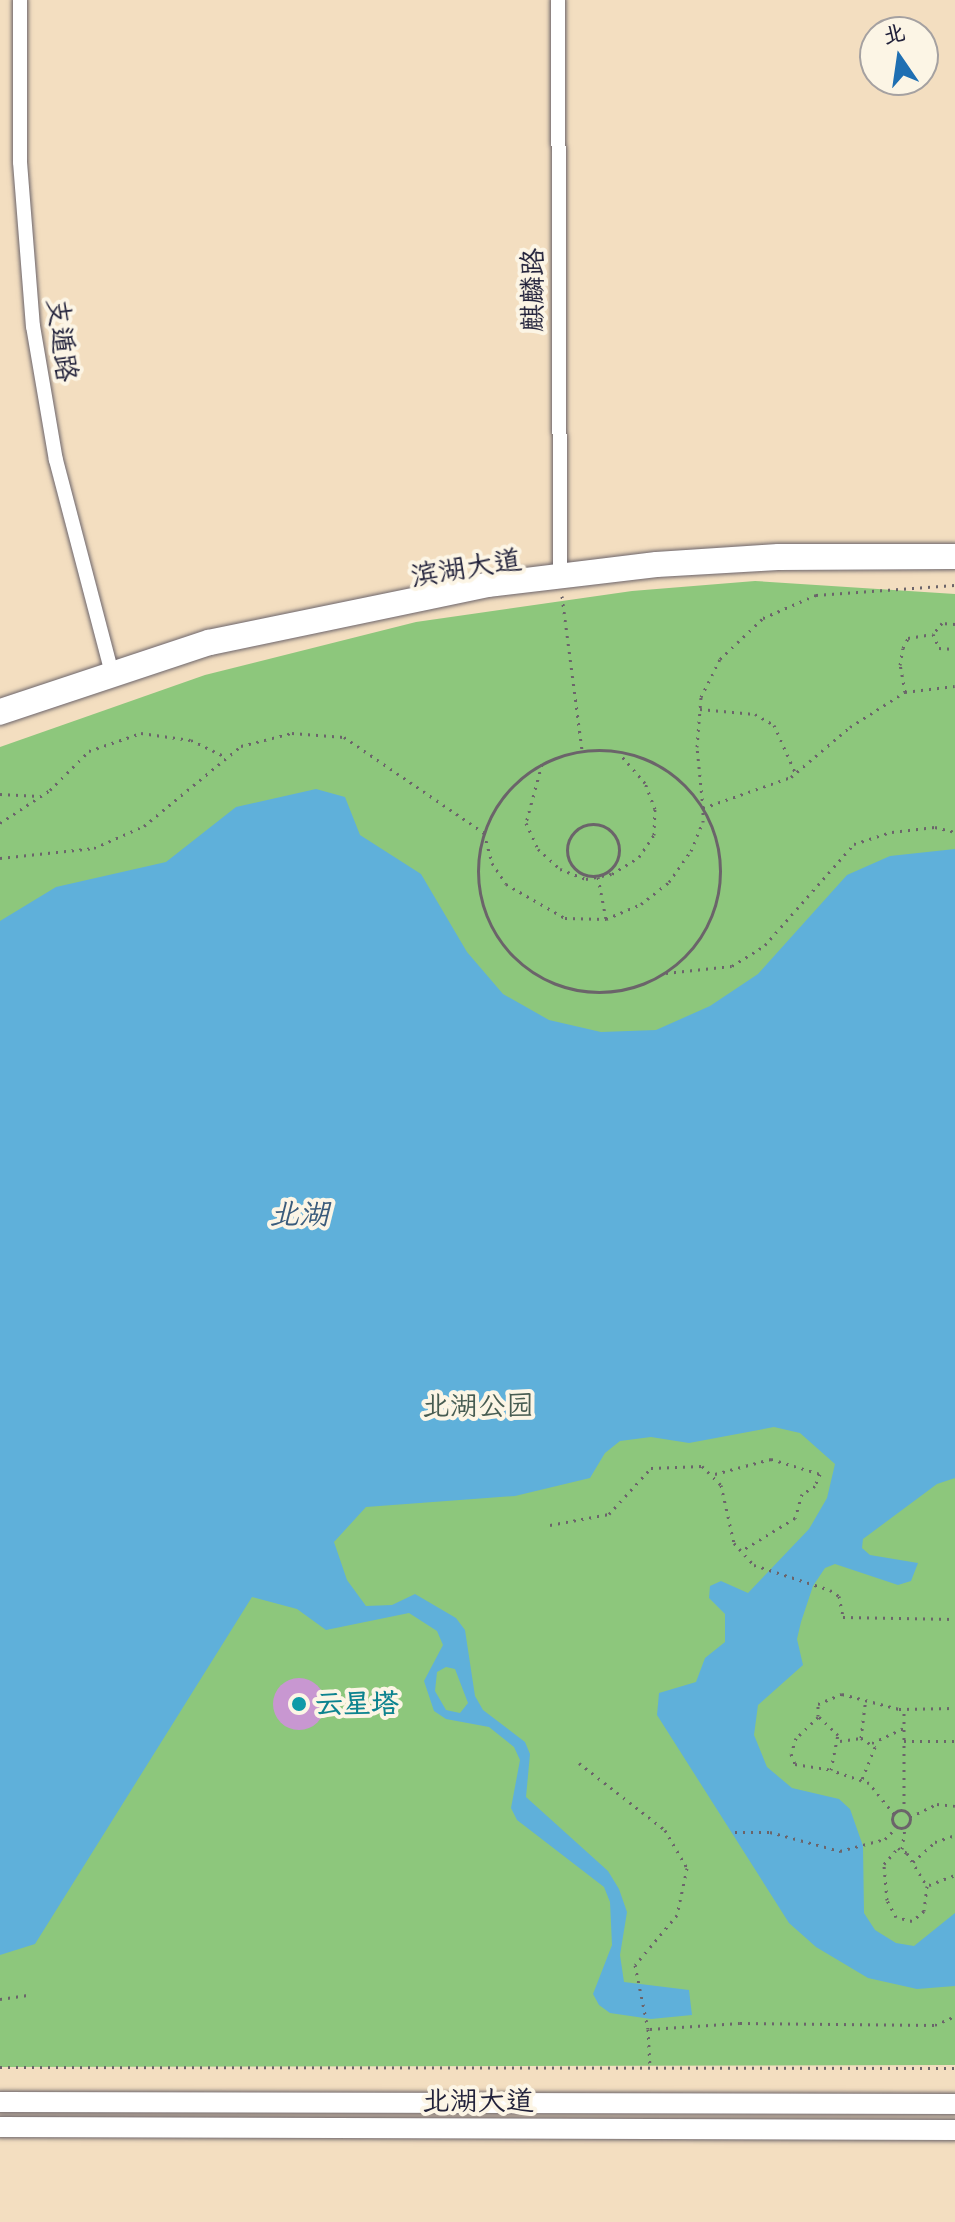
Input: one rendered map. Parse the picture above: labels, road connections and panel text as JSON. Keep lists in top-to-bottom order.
{
  "streets": {
    "main road": ["北湖大道"],
    "street": ["麒麟路", "支遁路", "滨湖大道"]
  },
  "crossings": [
    ["麒麟路", "滨湖大道"],
    ["支遁路", "滨湖大道"]
  ],
  "water": ["北湖"],
  "parks": ["北湖公园"],
  "places": ["云星塔"],
  "north": "top"
}
